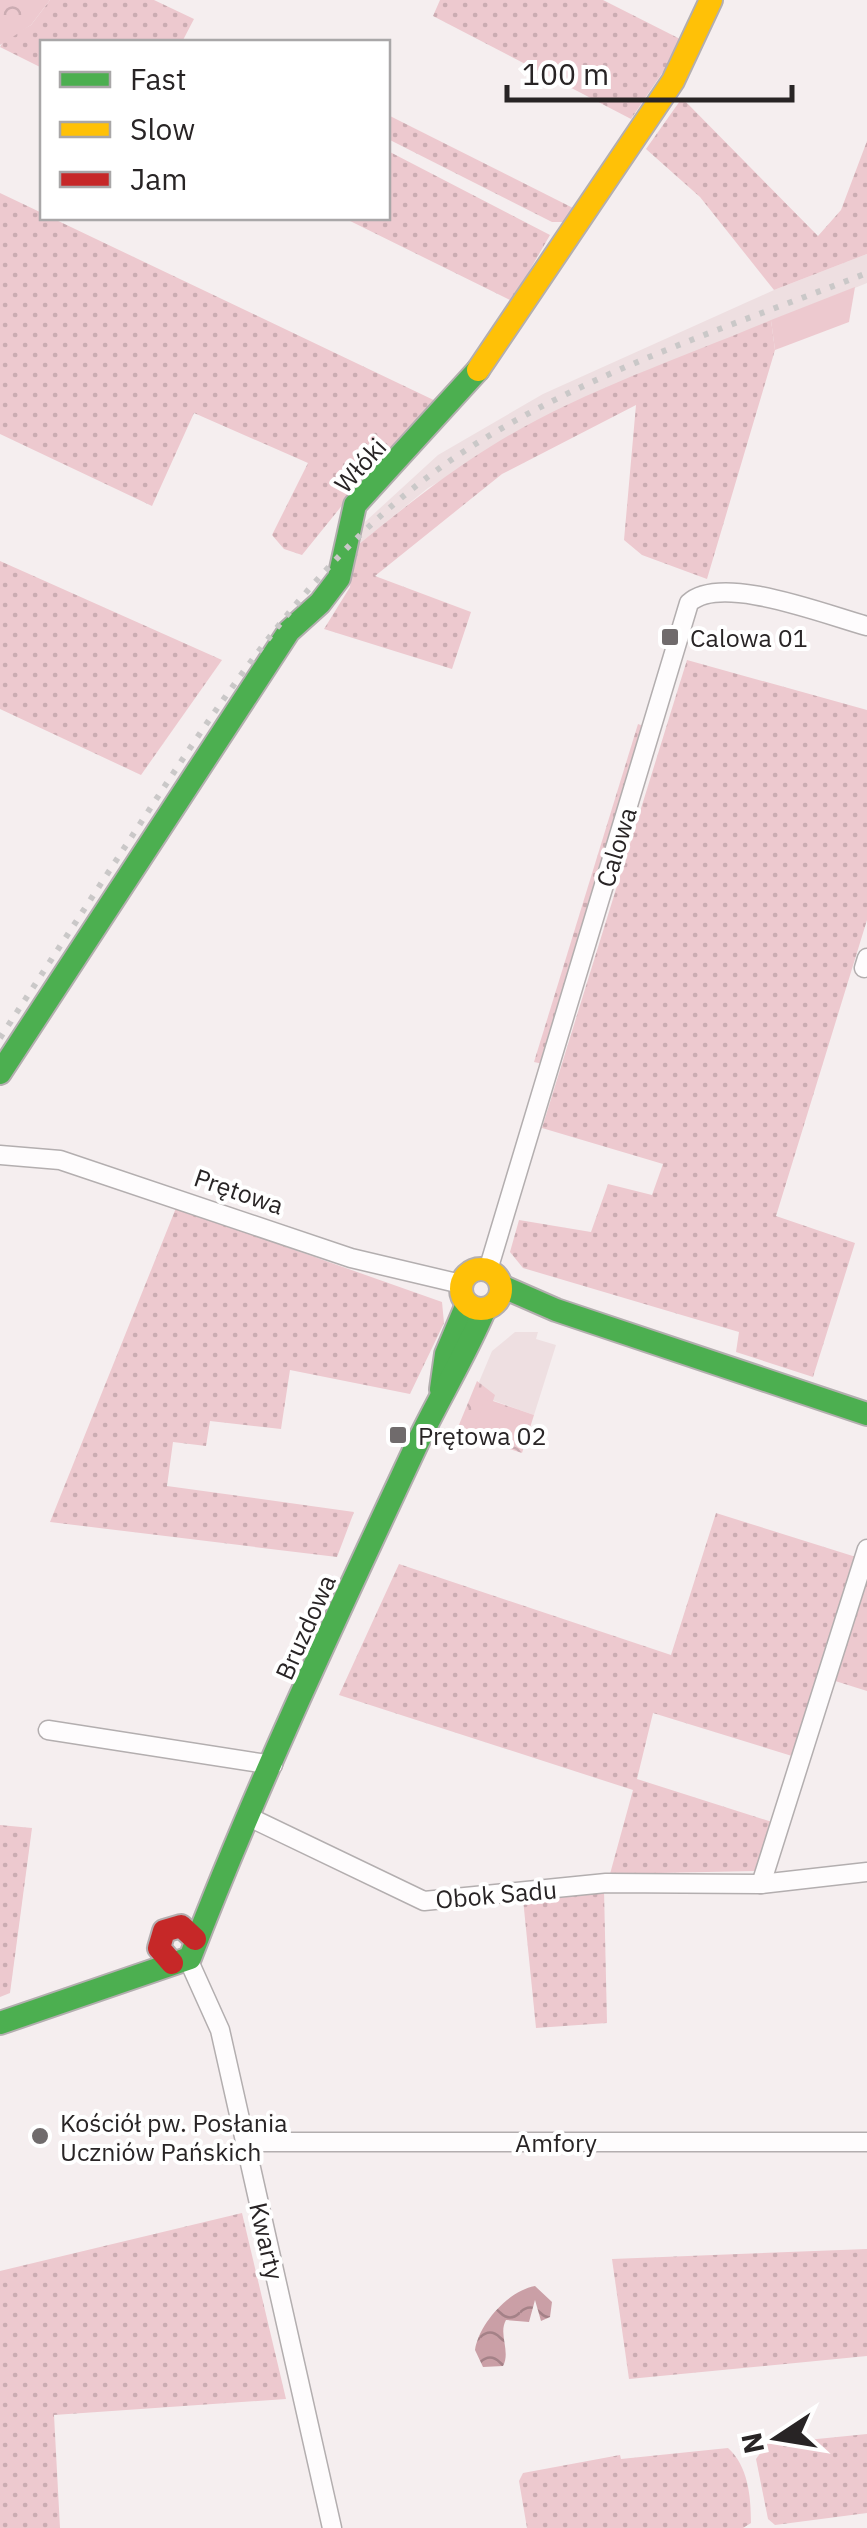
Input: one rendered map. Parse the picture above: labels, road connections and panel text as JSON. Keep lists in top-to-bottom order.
{
  "streets": {
    "street": [
      "Włóki",
      "Calowa",
      "Prętowa",
      "Bruzdowa",
      "Obok Sadu",
      "Amfory",
      "Kwarty"
    ]
  },
  "crossings": [
    ["Calowa", "Prętowa"],
    ["Calowa", "Bruzdowa"],
    ["Prętowa", "Bruzdowa"],
    ["Bruzdowa", "Obok Sadu"],
    ["Bruzdowa", "Kwarty"],
    ["Amfory", "Kwarty"]
  ],
  "places": {
    "transit": ["Calowa 01", "Prętowa 02"],
    "other": ["Kościół pw. Posłania Uczniów Pańskich"]
  },
  "legend": ["Fast", "Slow", "Jam"],
  "scale_bar": "100 m",
  "north": "left"
}
